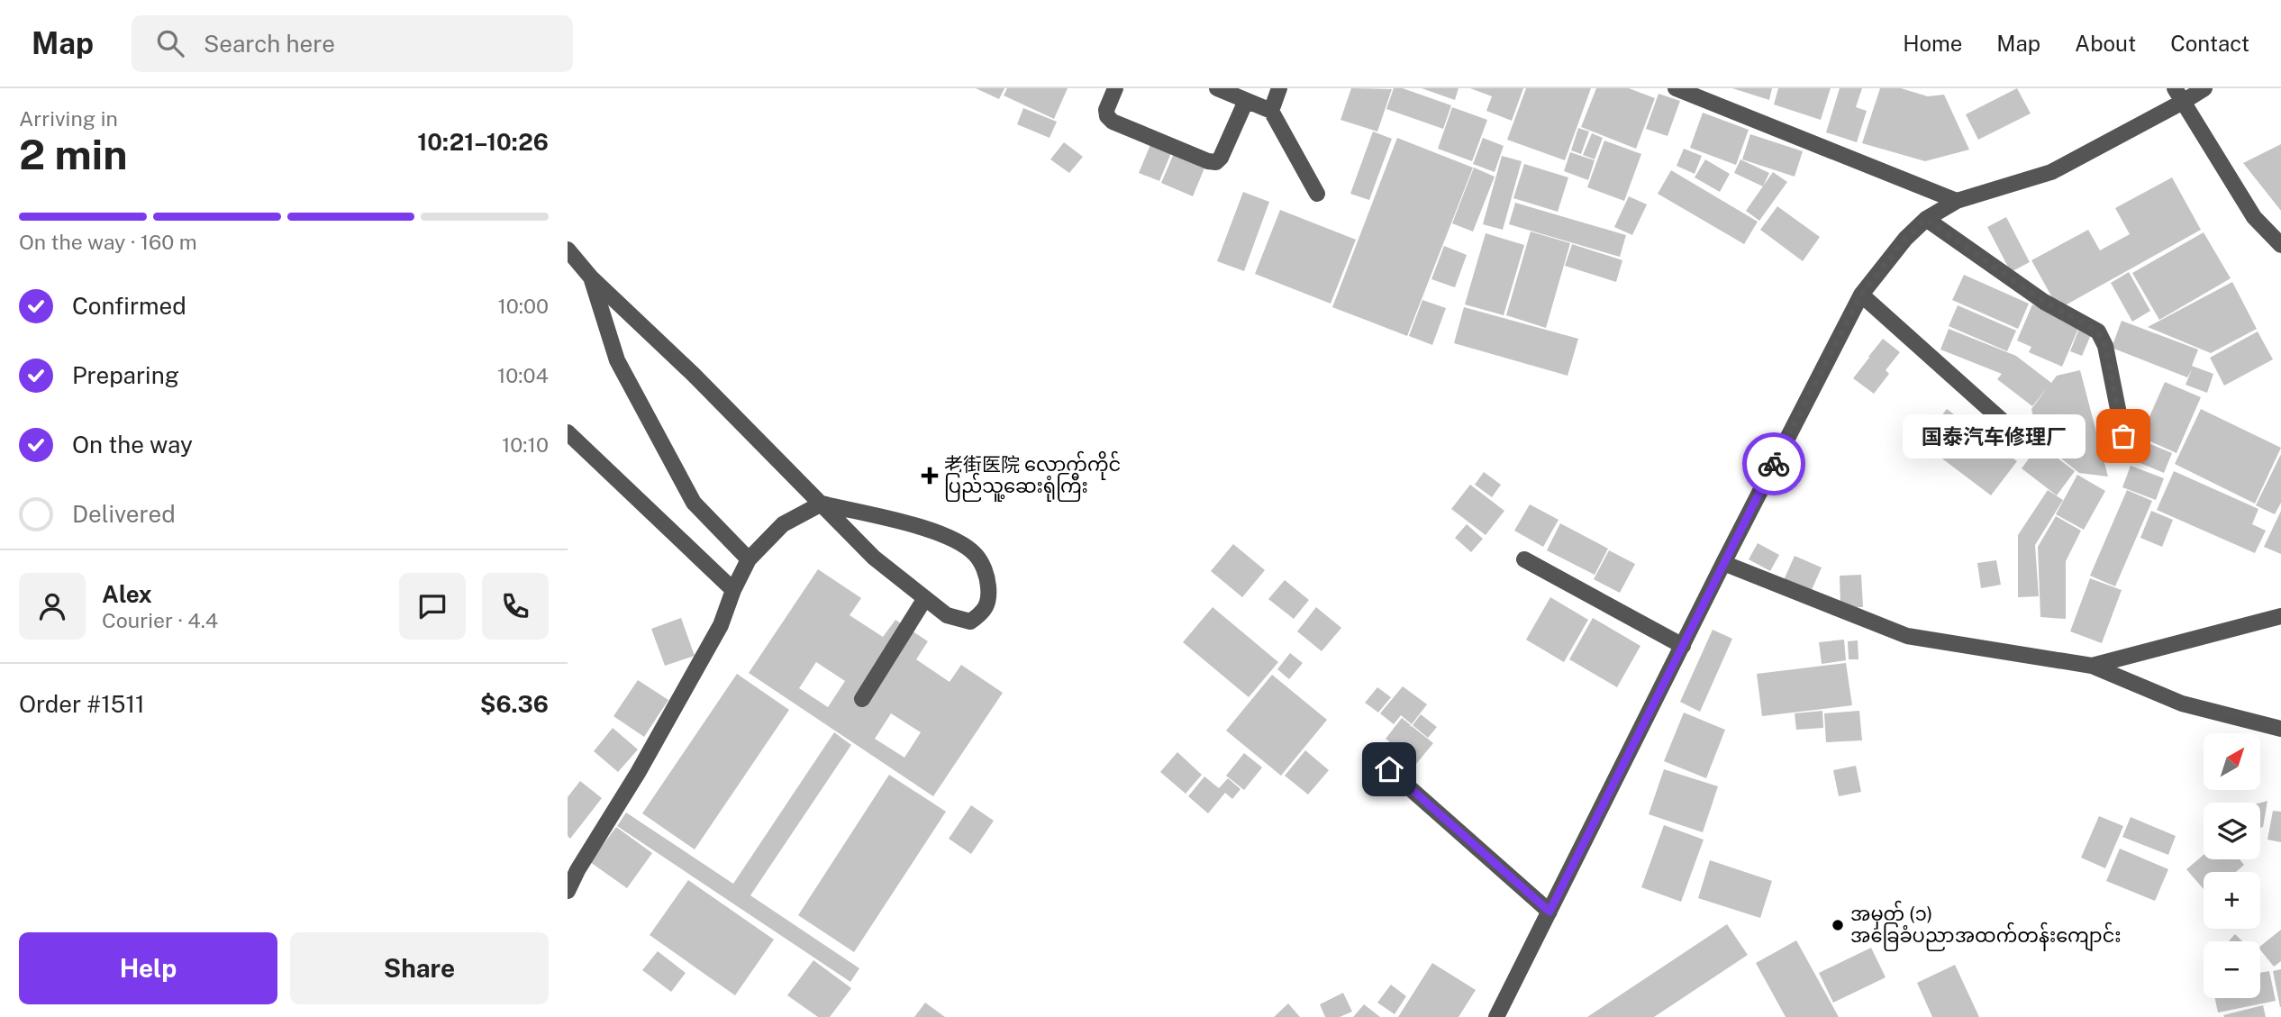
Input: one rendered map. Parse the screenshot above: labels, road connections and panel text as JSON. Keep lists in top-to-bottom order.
{
  "places": {
    "other": ["国泰汽车修理厂", "အမှတ် (၁) အခြေခံပညာအထက်တန်းကျောင်း"],
    "health": ["老街医院 လောက်ကိုင် ပြည်သူ့ဆေးရုံကြီး"]
  },
  "north": "top right",
  "page": {
    "header": "Map",
    "search": "Search here",
    "nav": [
      "Home",
      "Map",
      "About",
      "Contact"
    ],
    "heading": ["2 min", "Arriving in", "10:21–10:26"],
    "panel": [
      "Alex",
      "Courier · 4.4",
      "Order #1511",
      "$6.36"
    ],
    "bar": "On the way · 160 m",
    "list": [
      ["Confirmed", "10:00"],
      ["Preparing", "10:04"],
      ["On the way", "10:10"],
      "Delivered"
    ],
    "bubble": "国泰汽车修理厂",
    "map_buttons": ["+", "−"],
    "buttons": ["Help", "Share"]
  }
}
